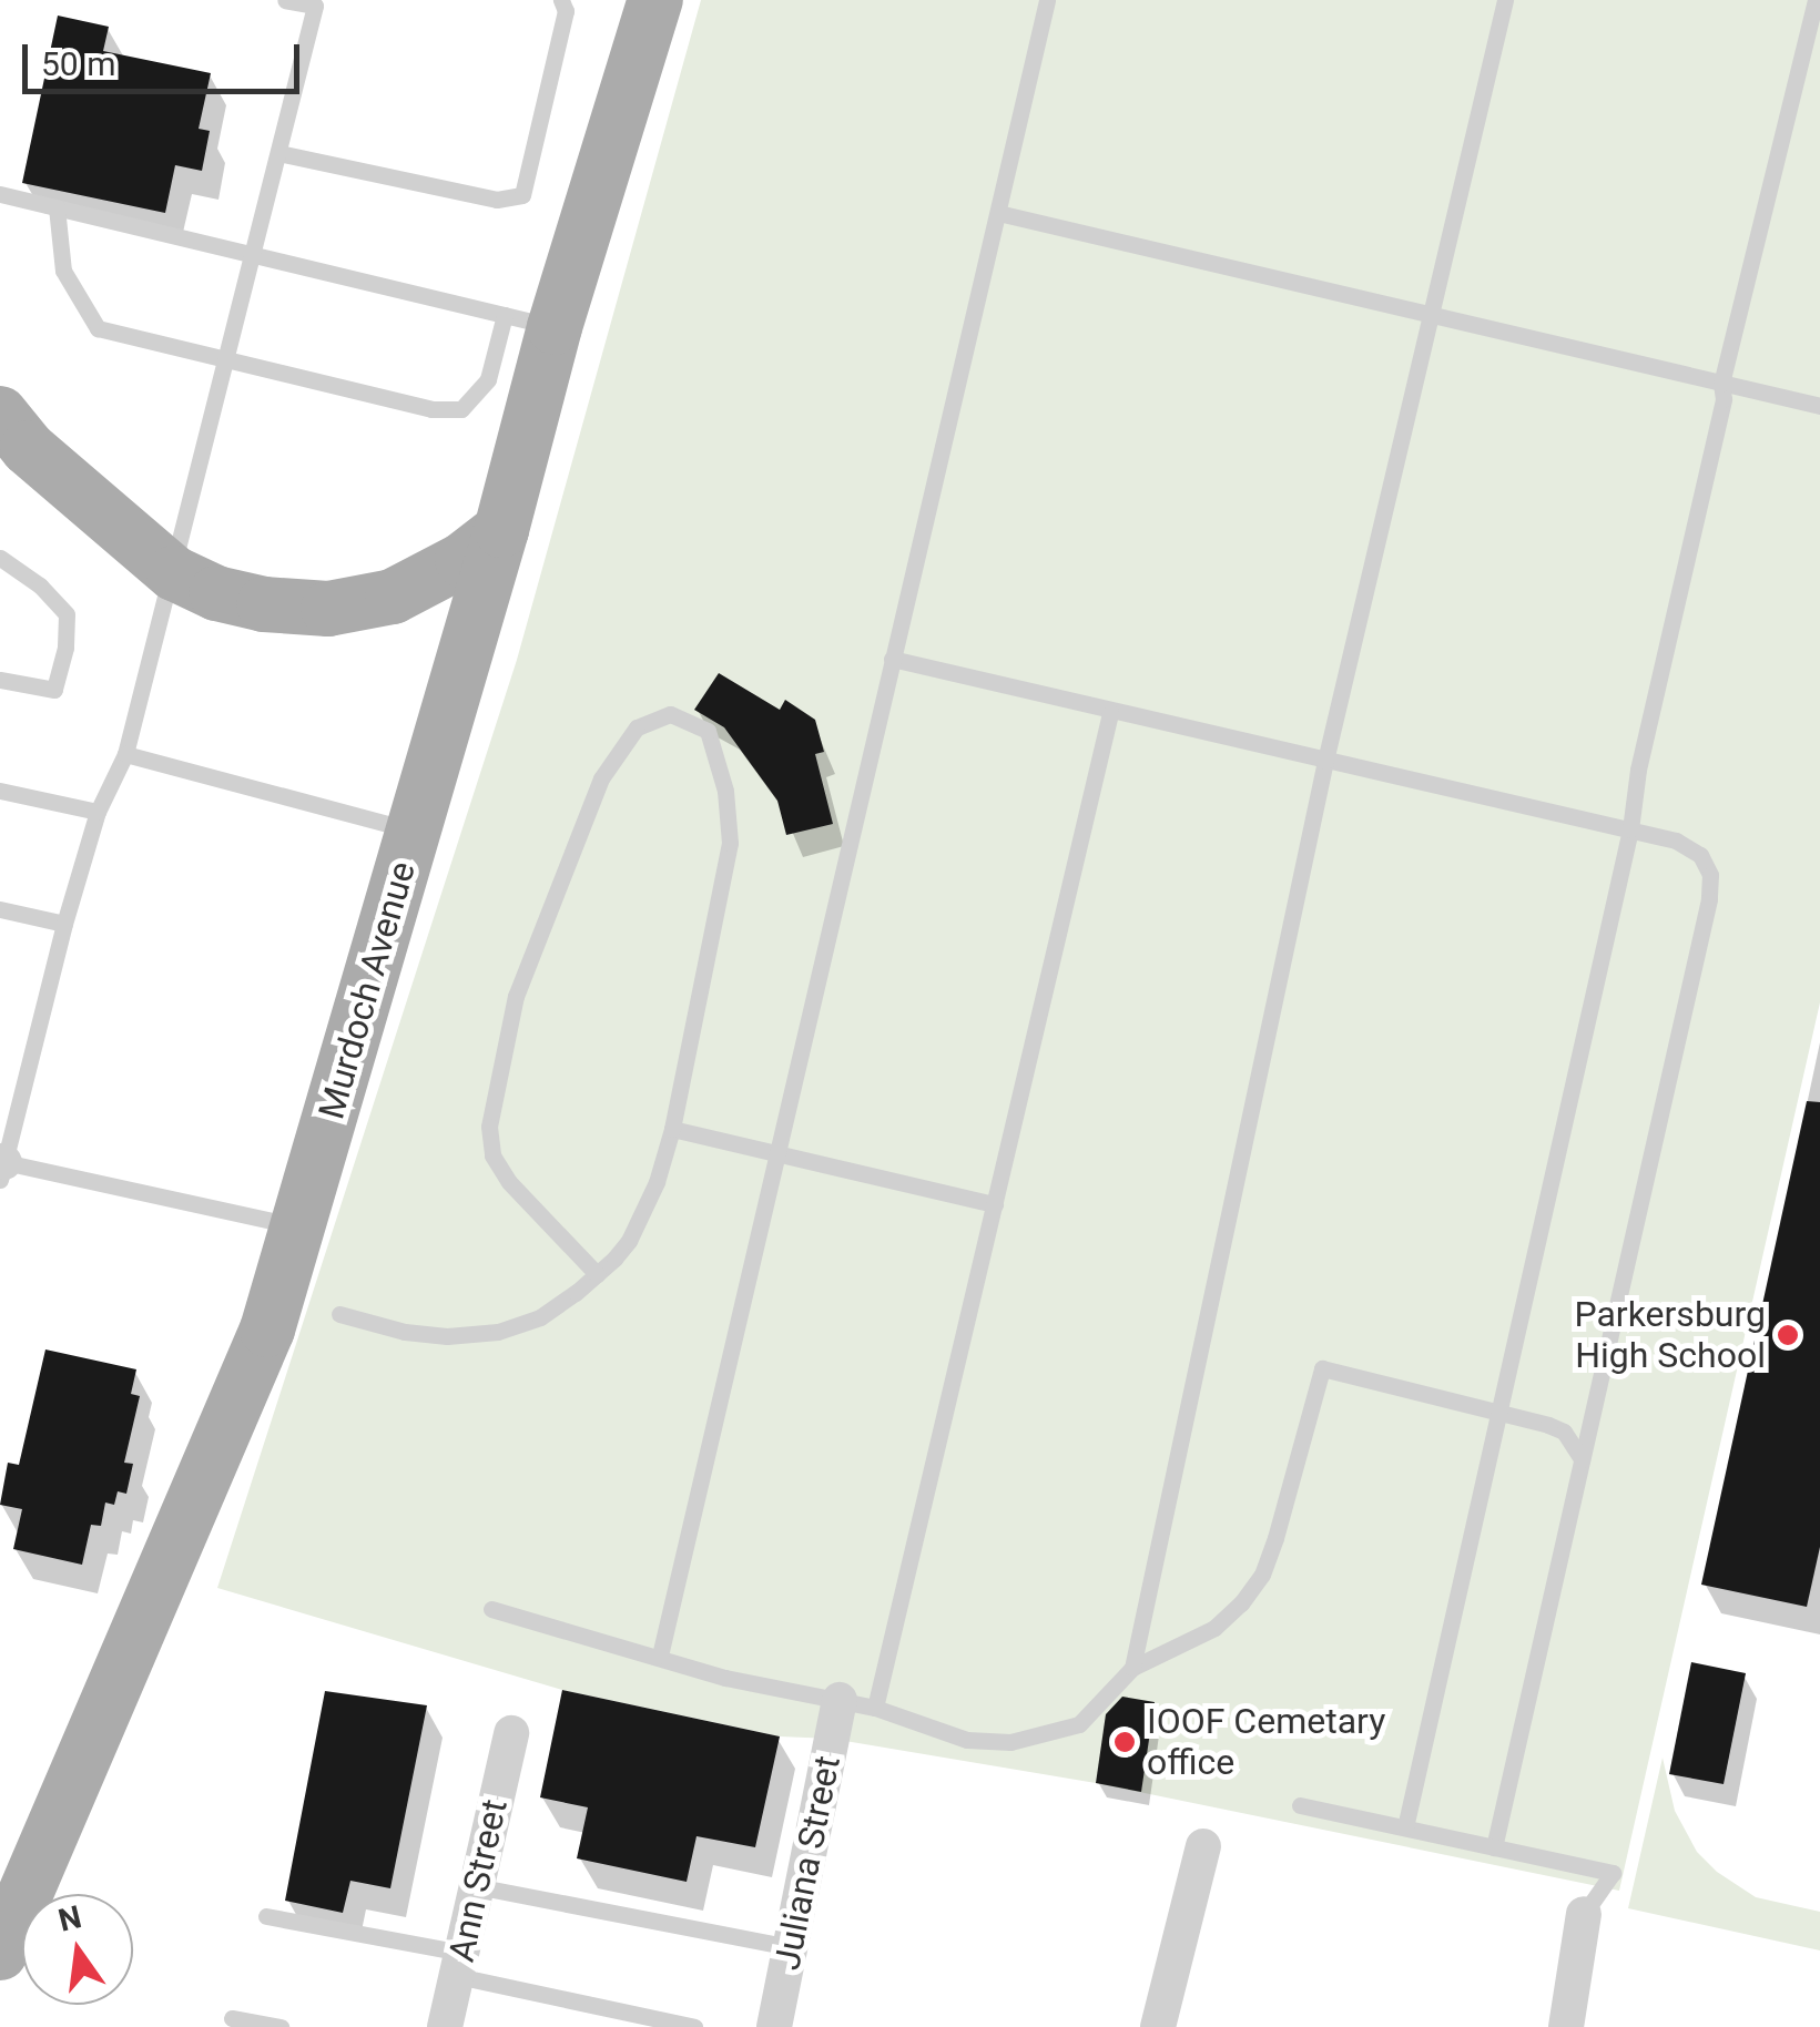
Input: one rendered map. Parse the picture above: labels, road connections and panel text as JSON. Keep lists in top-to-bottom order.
{
  "streets": {
    "main road": ["Murdoch Avenue"],
    "street": ["Juliana Street", "Ann Street"]
  },
  "places": ["Parkersburg High School", "IOOF Cemetary office"],
  "scale_bar": "50 m",
  "north": "top"
}
